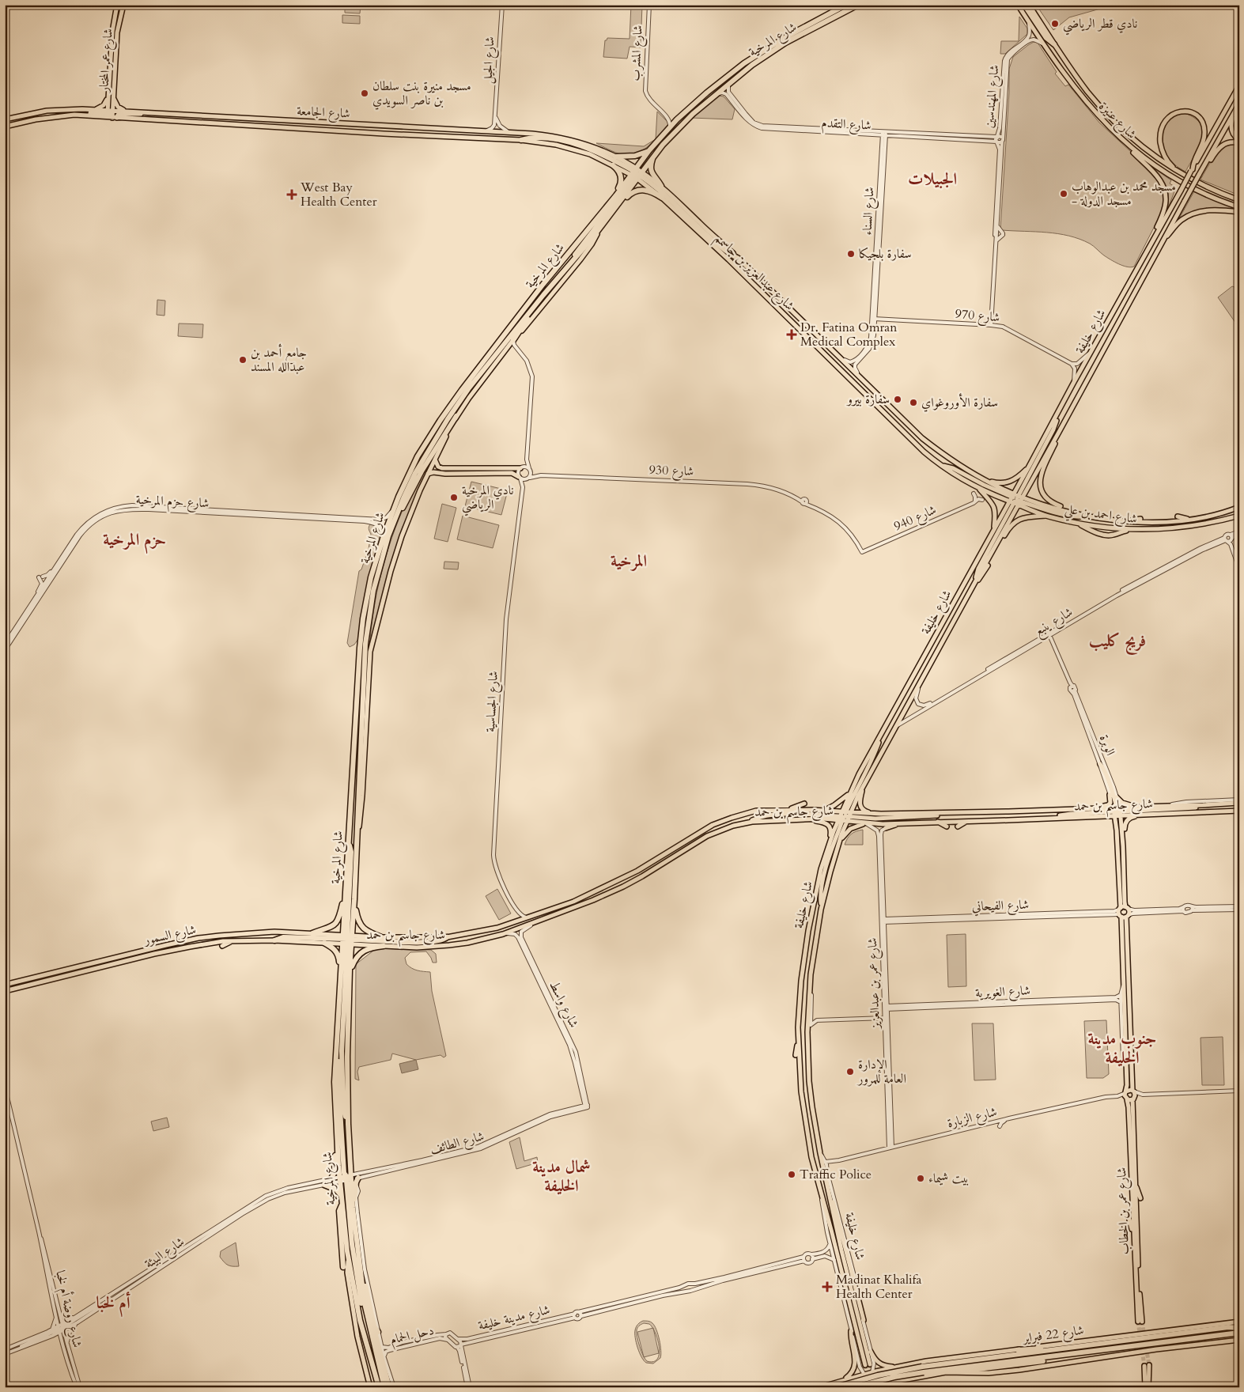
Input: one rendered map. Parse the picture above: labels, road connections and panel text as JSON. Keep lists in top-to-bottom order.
{
  "streets": {
    "highway": ["شارع المرخية", "شارع 22 فبراير"],
    "main road": [
      "شارع عمر المختار",
      "شارع الجامعة",
      "شارع عنيزة",
      "شارع عبدالعزيز بن جاسمم",
      "شارع خليفة",
      "شارع احمد بن علي",
      "شارع جاسم بن حمد",
      "شارع السمور",
      "شارع عمر بن الخطاب"
    ],
    "street": [
      "شارع المشرب",
      "شارع الجيل",
      "شارع المهندسين",
      "شارع التقدم",
      "شارع السناء",
      "شارع 970",
      "شارع 930",
      "شارع حزم المرخية",
      "شارع 940",
      "شارع ينبع",
      "شارع الجساسية",
      "الوبرة",
      "شارع الفيحاني",
      "شارع عمر بن عبدالعزيز",
      "شارع الغويرية",
      "شارع واسط",
      "شارع الزبارة",
      "شارع الطائف",
      "شارع البيئة",
      "شارع روضة أم لخبا",
      "شارع مدينة خليفة",
      "دحل الحمام"
    ]
  },
  "crossings": [
    ["شارع المرخية", "شارع المشرب"],
    ["شارع المرخية", "شارع الجامعة"],
    ["شارع المرخية", "شارع التقدم"],
    ["شارع المرخية", "شارع عبدالعزيز بن جاسمم"],
    ["شارع المرخية", "شارع جاسم بن حمد"],
    ["شارع المرخية", "شارع السمور"],
    ["شارع المرخية", "شارع الطائف"],
    ["شارع المرخية", "شارع البيئة"],
    ["شارع المرخية", "دحل الحمام"],
    ["شارع عمر المختار", "شارع الجامعة"],
    ["شارع الجيل", "شارع الجامعة"],
    ["شارع المهندسين", "شارع عنيزة"],
    ["شارع المهندسين", "شارع التقدم"],
    ["شارع المهندسين", "شارع 970"],
    ["شارع الجامعة", "شارع عبدالعزيز بن جاسمم"],
    ["شارع التقدم", "شارع السناء"],
    ["شارع السناء", "شارع عبدالعزيز بن جاسمم"],
    ["شارع السناء", "شارع 970"],
    ["شارع عبدالعزيز بن جاسمم", "شارع خليفة"],
    ["شارع عبدالعزيز بن جاسمم", "شارع احمد بن علي"],
    ["شارع خليفة", "شارع احمد بن علي"],
    ["شارع خليفة", "شارع ينبع"],
    ["شارع خليفة", "شارع جاسم بن حمد"],
    ["شارع خليفة", "شارع الزبارة"],
    ["شارع خليفة", "شارع 22 فبراير"],
    ["شارع 930", "شارع 940"],
    ["شارع 930", "شارع الجساسية"],
    ["شارع الجساسية", "شارع جاسم بن حمد"],
    ["الوبرة", "شارع جاسم بن حمد"],
    ["شارع جاسم بن حمد", "شارع السمور"],
    ["شارع جاسم بن حمد", "شارع عمر بن عبدالعزيز"],
    ["شارع جاسم بن حمد", "شارع واسط"],
    ["شارع الفيحاني", "شارع عمر بن عبدالعزيز"],
    ["شارع عمر بن عبدالعزيز", "شارع الغويرية"],
    ["شارع عمر بن عبدالعزيز", "شارع الزبارة"],
    ["شارع واسط", "شارع الطائف"],
    ["شارع الزبارة", "شارع عمر بن الخطاب"],
    ["شارع الطائف", "شارع البيئة"],
    ["شارع البيئة", "شارع روضة أم لخبا"]
  ],
  "districts": [
    "الجبيلات",
    "حزم المرخية",
    "المرخية",
    "فريج كليب",
    "جنوب مدينة الخليفة",
    "شمال مدينة الخليفة",
    "أم لخبا"
  ],
  "places": {
    "other": [
      "نادي قطر الرياضي",
      "مسجد منيرة بنت سلطان بن ناصر السويدي",
      "مسجد محمد بن عبدالوهاب - مسجد الدولة",
      "سفارة بلجيكا",
      "جامع أحمد بن عبدالله المسند",
      "سفارة بيرو",
      "سفارة الأوروغواي",
      "نادي المرخية الرياضي",
      "الإدارة العامة للمرور",
      "Traffic Police",
      "بيت شيماء"
    ],
    "health": ["West Bay Health Center", "Dr. Fatina Omran Medical Complex", "Madinat Khalifa Health Center"]
  }
}
